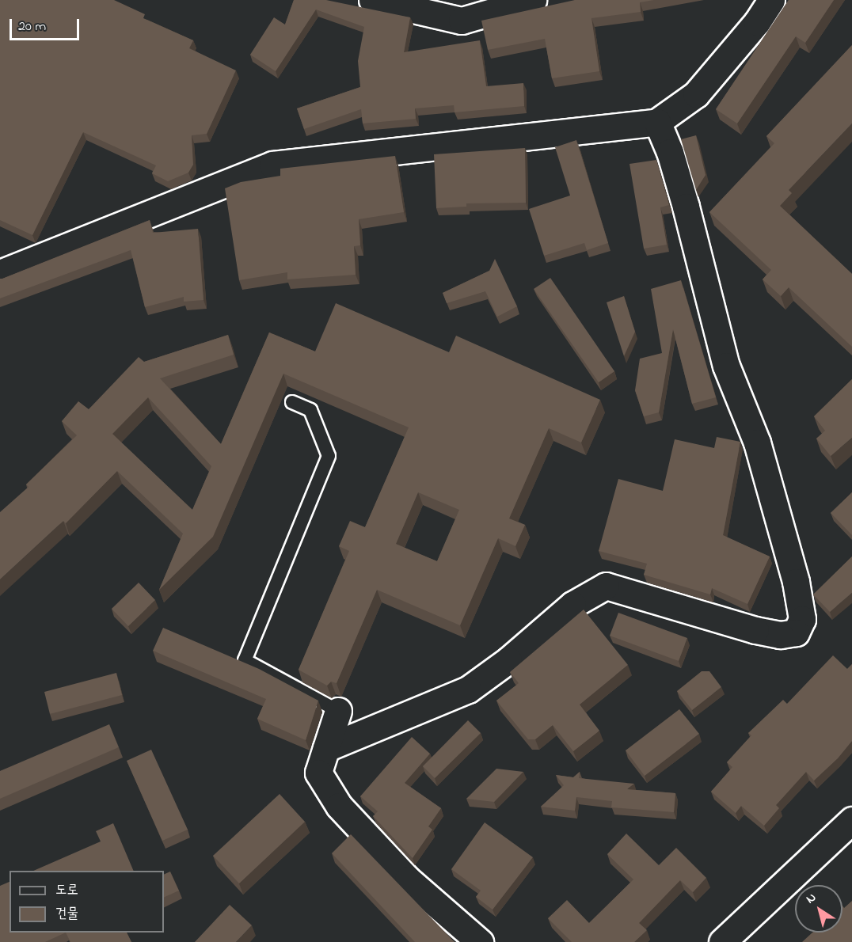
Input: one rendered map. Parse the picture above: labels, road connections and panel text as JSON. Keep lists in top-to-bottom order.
{
  "legend": ["도로", "건물"],
  "scale_bar": "20 m",
  "north": "top left"
}
